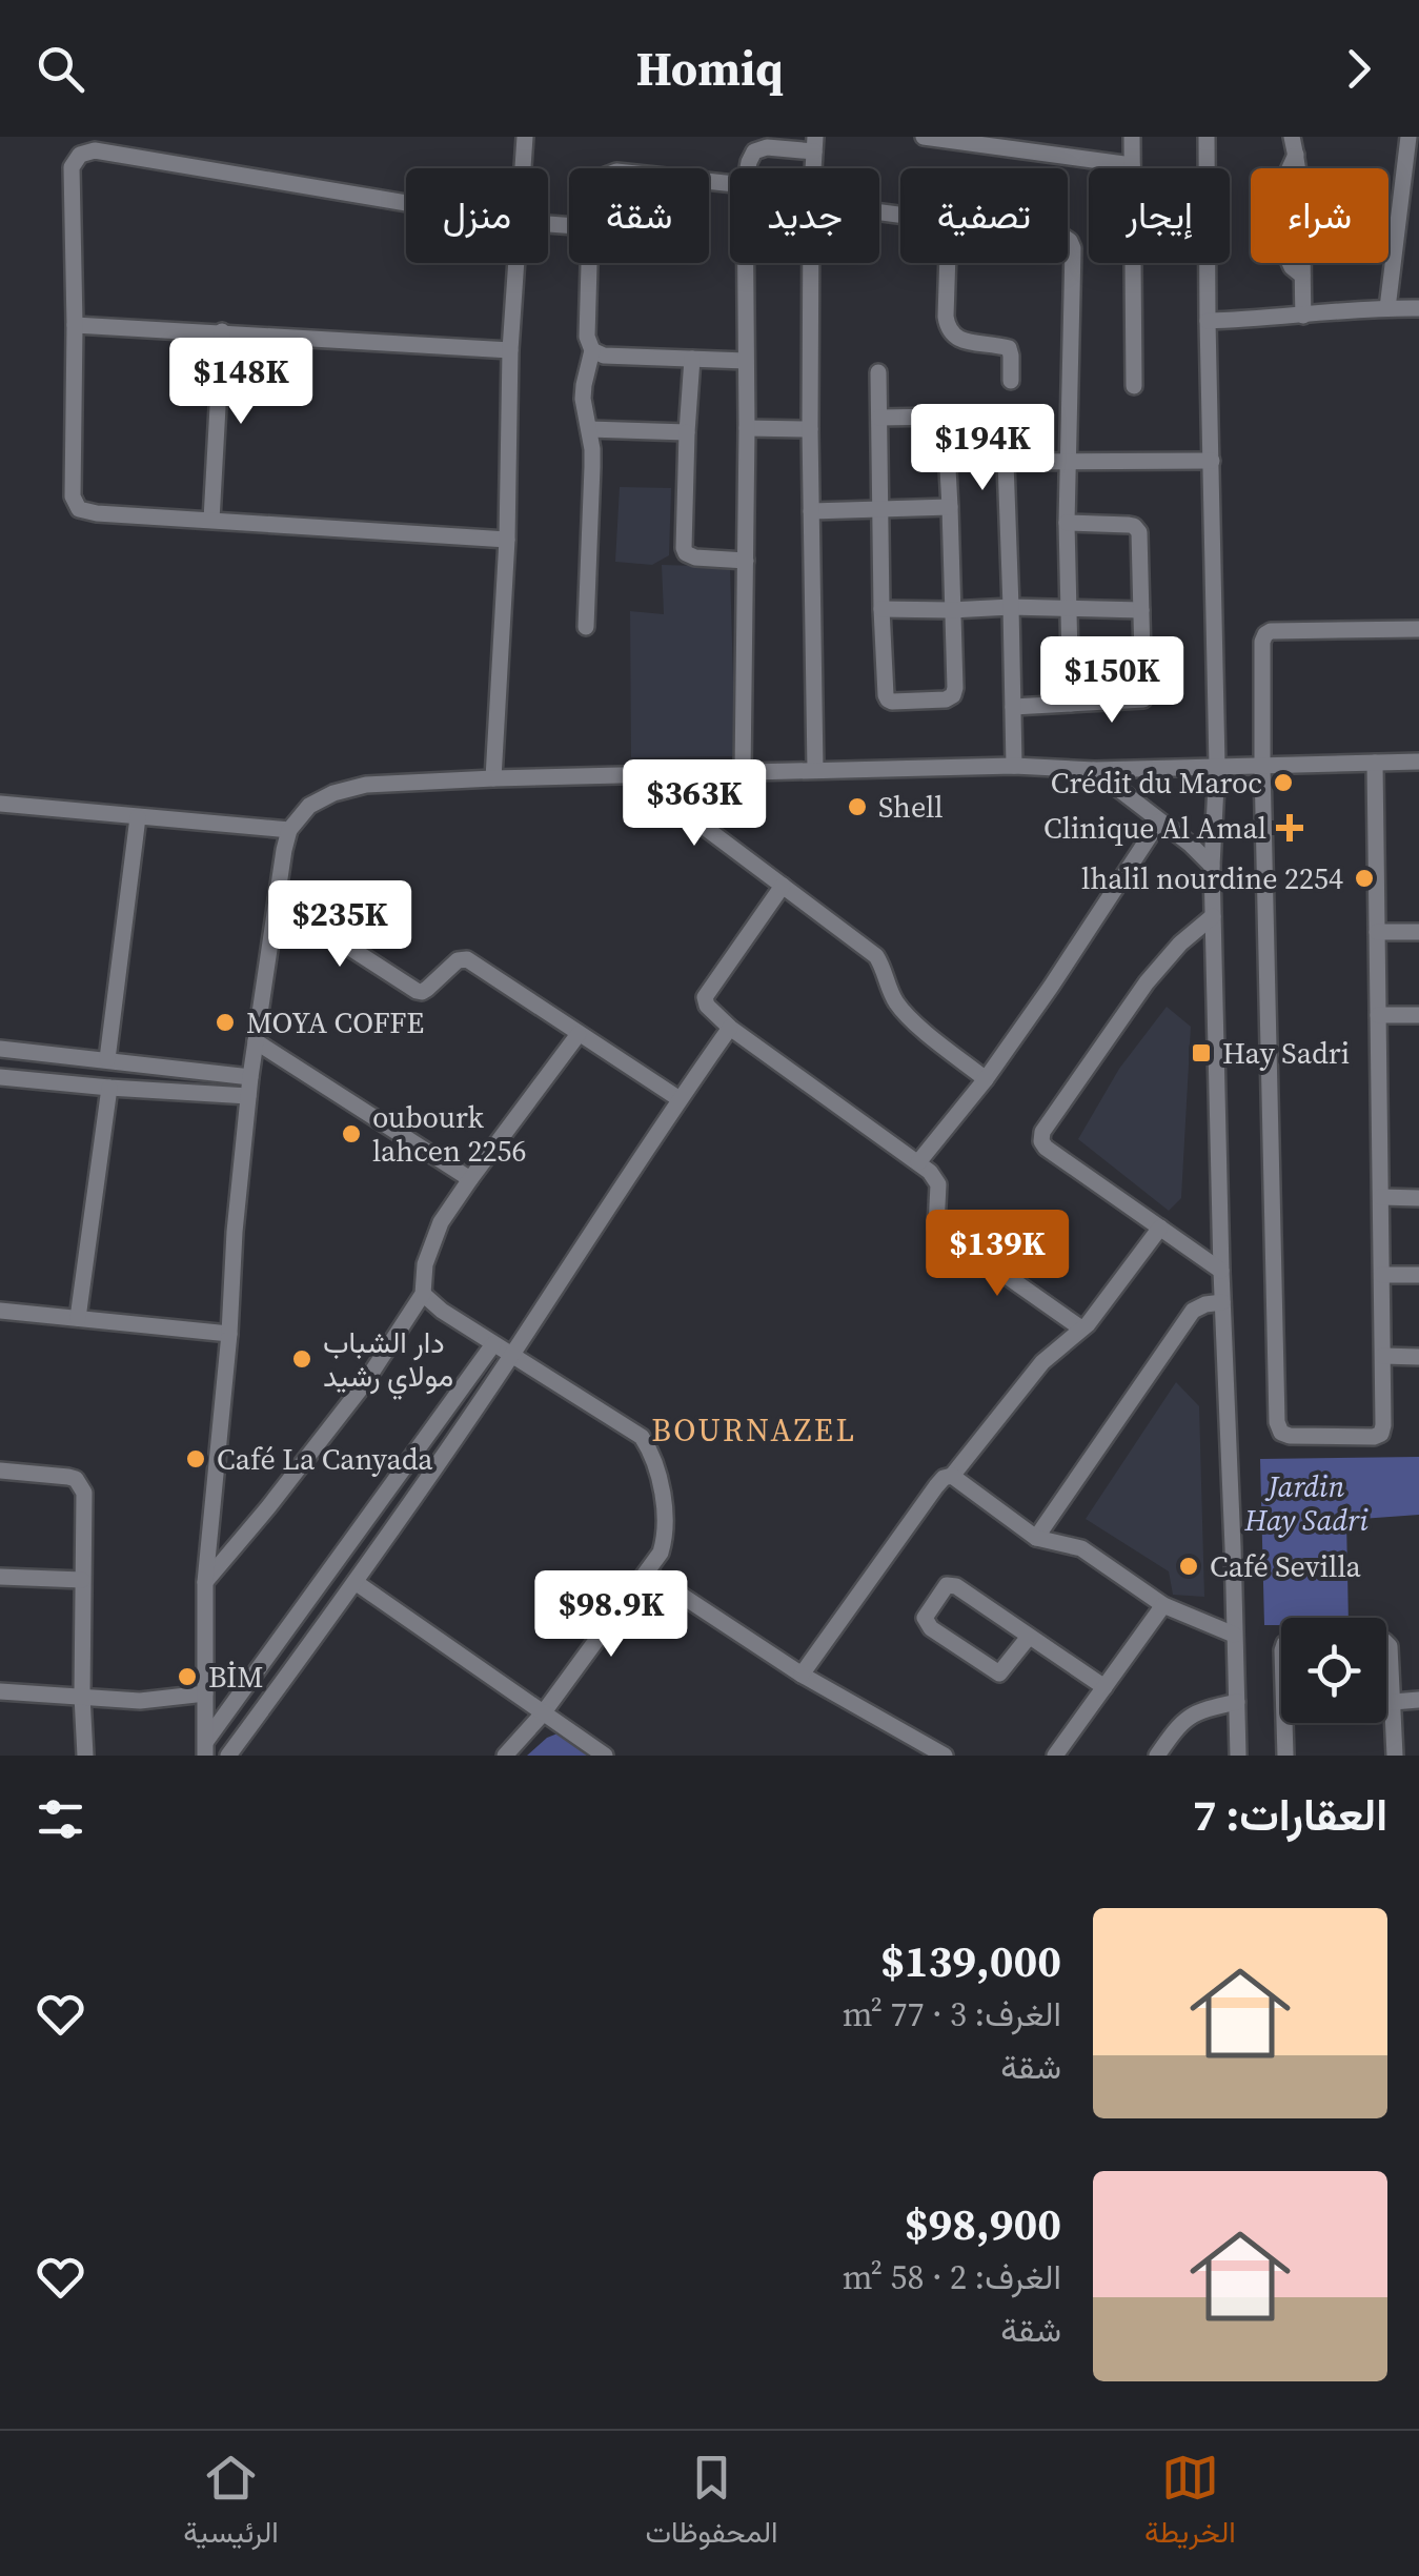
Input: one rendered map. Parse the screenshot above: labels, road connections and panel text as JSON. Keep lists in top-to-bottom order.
{
  "districts": ["BOURNAZEL"],
  "parks": ["Jardin Hay Sadri"],
  "places": {
    "other": [
      "Crédit du Maroc",
      "Shell",
      "lhalil nourdine 2254",
      "MOYA COFFE",
      "oubourk lahcen 2256",
      "دار الشباب مولاي رشيد",
      "Café La Canyada",
      "Café Sevilla",
      "BİM"
    ],
    "health": ["Clinique Al Amal"],
    "transit": ["Hay Sadri"]
  },
  "page": {
    "header": "Homiq",
    "chip": [
      "شراء",
      "إيجار",
      "تصفية",
      "جديد",
      "شقة",
      "منزل"
    ],
    "price": [
      "$148K",
      "$194K",
      "$150K",
      "$363K",
      "$235K",
      "$139K",
      "$98.9K"
    ],
    "heading": "العقارات: 7",
    "list": [
      {
        "name": "$139,000",
        "note": "الغرف: 3 · 77 m² · شقة"
      },
      {
        "name": "$98,900",
        "note": "الغرف: 2 · 58 m² · شقة"
      }
    ],
    "tabs": ["الخريطة", "المحفوظات", "الرئيسية"]
  }
}
